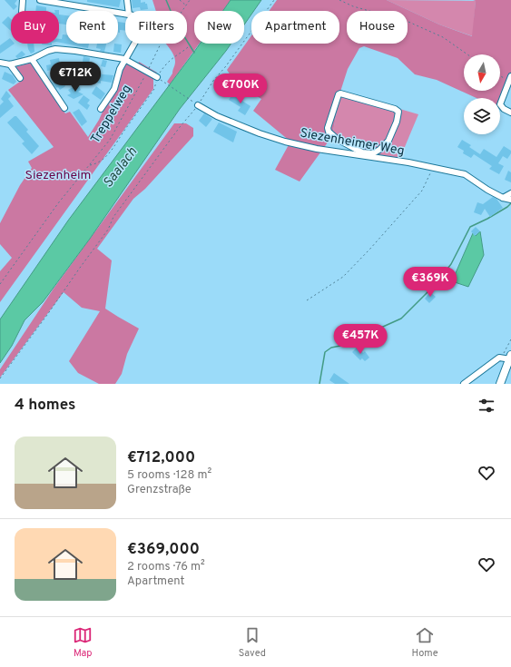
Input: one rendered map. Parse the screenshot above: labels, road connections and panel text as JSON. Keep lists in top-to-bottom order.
{
  "streets": {
    "street": ["Siezenheimer Weg"],
    "path": ["Treppelweg"]
  },
  "water": ["Saalach"],
  "parks": ["Siezenheim"],
  "north": "bottom",
  "page": {
    "chip": [
      "Buy",
      "Rent",
      "Filters",
      "New",
      "Apartment",
      "House"
    ],
    "price": [
      "€712K",
      "€700K",
      "€369K",
      "€457K"
    ],
    "heading": "4 homes",
    "list": [
      {
        "name": "€712,000",
        "note": "5 rooms · 128 m² · Grenzstraße"
      },
      {
        "name": "€369,000",
        "note": "2 rooms · 76 m² · Apartment"
      }
    ],
    "tabs": ["Map", "Saved", "Home"]
  }
}
